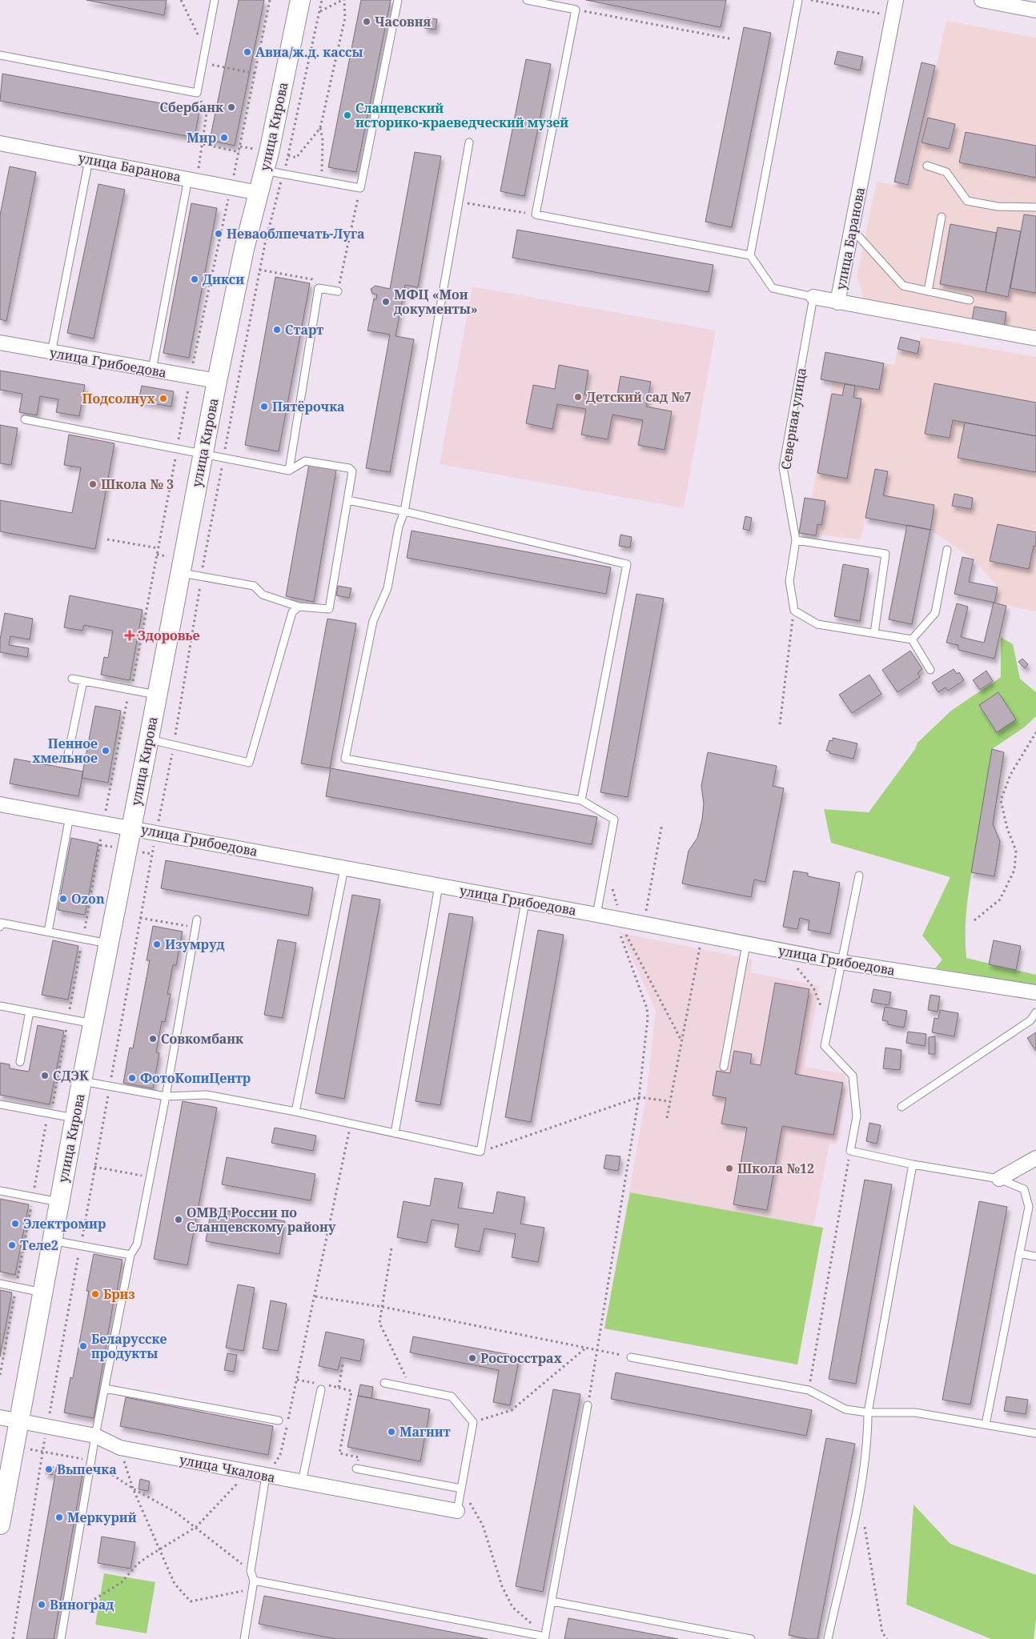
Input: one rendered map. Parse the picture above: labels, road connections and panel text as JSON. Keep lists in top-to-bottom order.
{
  "streets": {
    "street": [
      "улица Кирова",
      "улица Баранова",
      "улица Грибоедова",
      "улица Чкалова"
    ],
    "lane": ["Северная улица"]
  },
  "crossings": [
    ["улица Кирова", "улица Баранова"],
    ["улица Кирова", "улица Грибоедова"],
    ["улица Кирова", "улица Чкалова"]
  ],
  "places": {
    "other": [
      "Часовня",
      "Авиа/ж.д. кассы",
      "Сбербанк",
      "Сланцевский историко-краеведческий музей",
      "Мир",
      "Неваоблпечать-Луга",
      "Дикси",
      "МФЦ «Мои документы»",
      "Старт",
      "Детский сад №7",
      "Подсолнух",
      "Пятёрочка",
      "Школа № 3",
      "Пенное хмельное",
      "Ozon",
      "Изумруд",
      "Совкомбанк",
      "СДЭК",
      "ФотоКопиЦентр",
      "Школа №12",
      "ОМВД России по Сланцевскому району",
      "Электромир",
      "Теле2",
      "Бриз",
      "Беларусске продукты",
      "Росгосстрах",
      "Магнит",
      "Выпечка",
      "Меркурий",
      "Виноград"
    ],
    "health": ["Здоровье"]
  }
}
